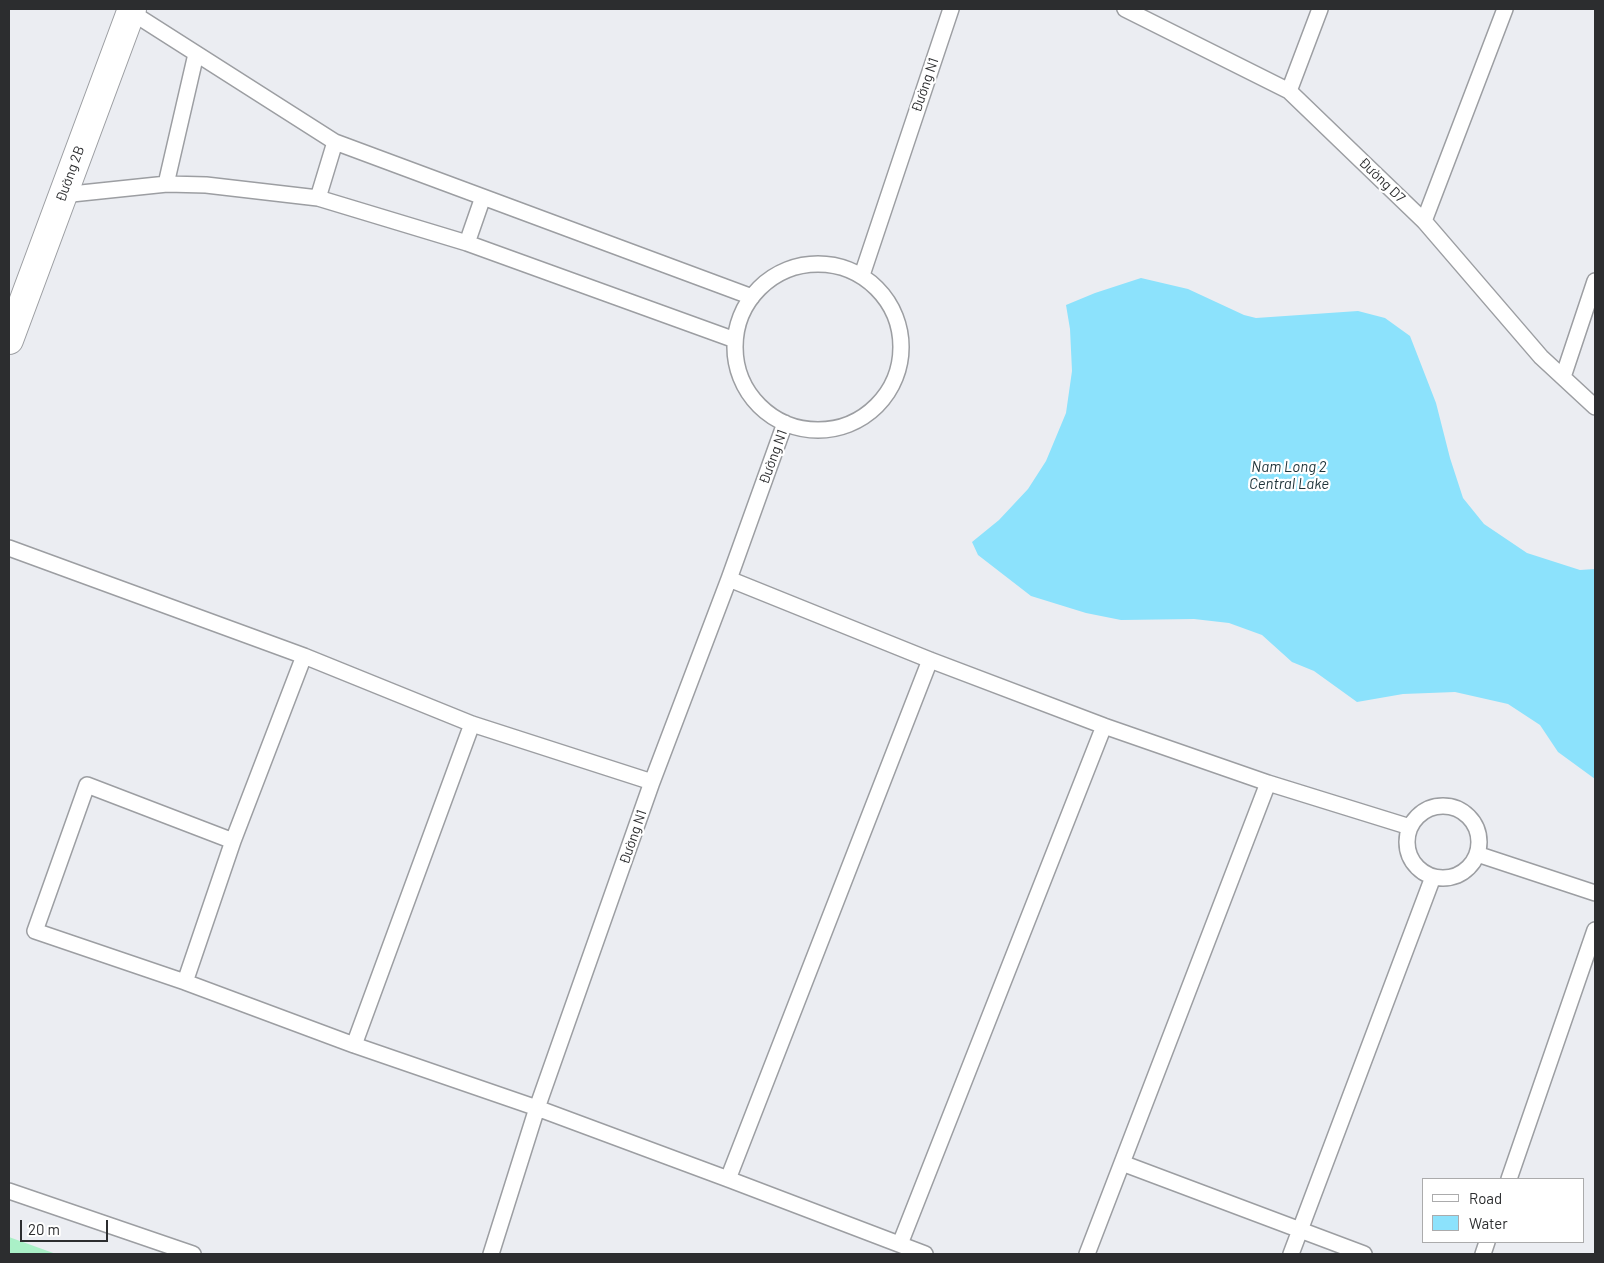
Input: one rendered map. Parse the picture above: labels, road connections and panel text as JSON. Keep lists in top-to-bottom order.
{
  "streets": {
    "street": ["Đường 2B"],
    "lane": ["Đường N1", "Đường D7"]
  },
  "water": ["Nam Long 2 Central Lake"],
  "legend": ["Road", "Water"],
  "scale_bar": "20 m"
}
